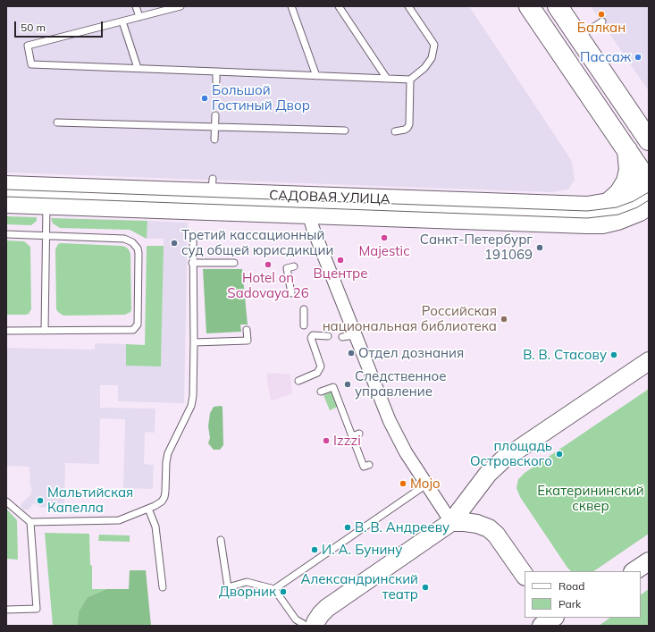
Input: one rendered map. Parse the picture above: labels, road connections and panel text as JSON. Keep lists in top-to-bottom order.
{
  "streets": {
    "main road": ["САДОВАЯ УЛИЦА"]
  },
  "parks": ["Екатерининский сквер"],
  "places": [
    "Балкан",
    "Пассаж",
    "Большой Гостиный Двор",
    "Majestic",
    "Третий кассационный суд общей юрисдикции",
    "Санкт-Петербург 191069",
    "Вцентре",
    "Hotel on Sadovaya 26",
    "Российская национальная библиотека",
    "Отдел дознания",
    "В. В. Стасову",
    "Следственное управление",
    "Izzzi",
    "площадь Островского",
    "Mojo",
    "Мальтийская Капелла",
    "В. В. Андрееву",
    "И. А. Бунину",
    "Александринский театр",
    "Дворник"
  ],
  "legend": ["Road", "Park"],
  "scale_bar": "50 m"
}
